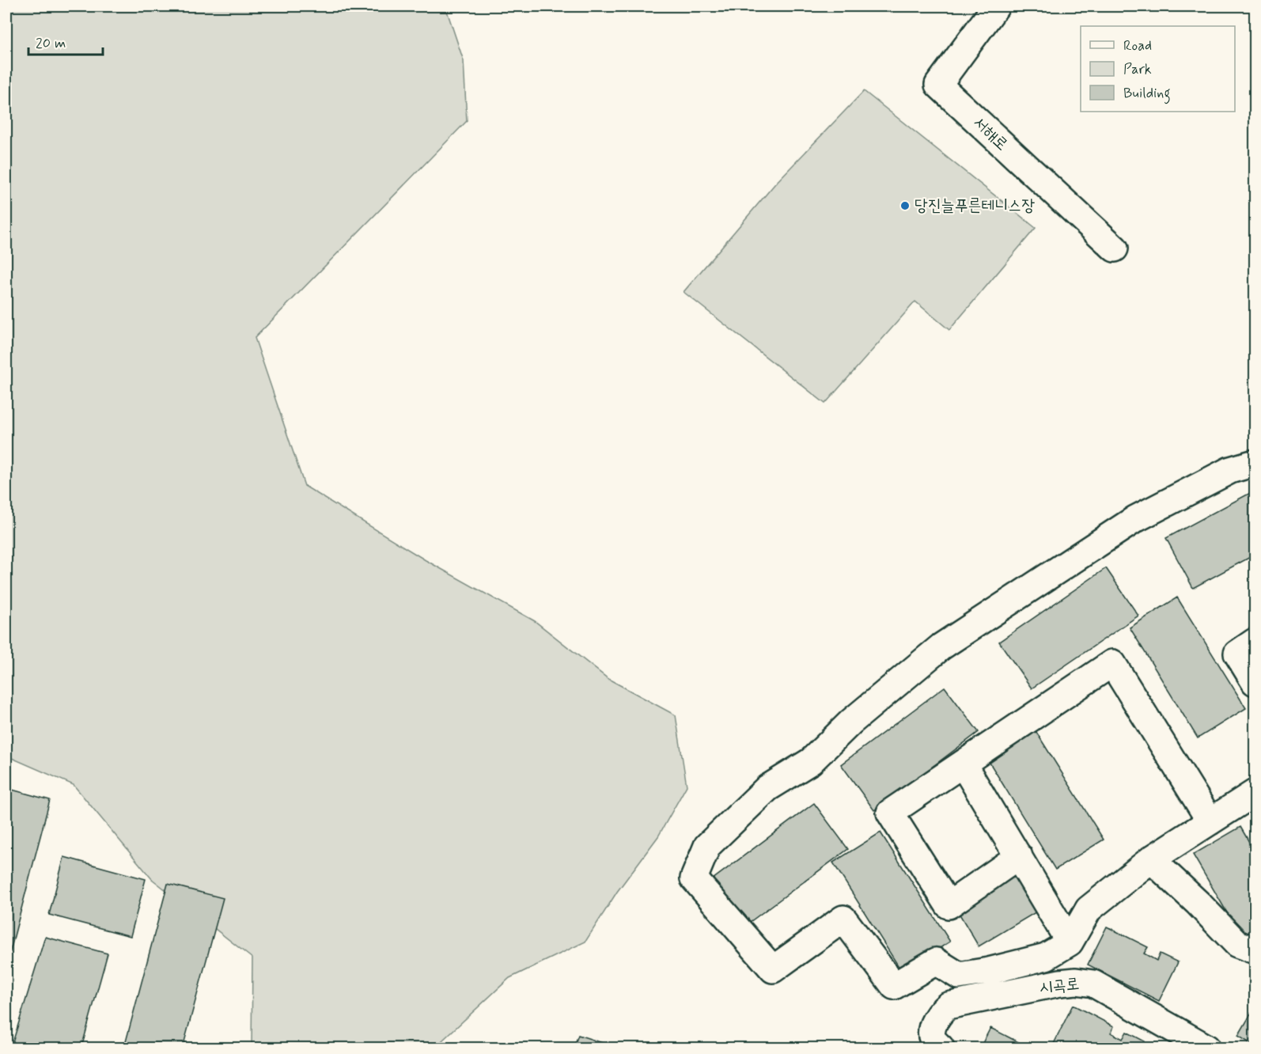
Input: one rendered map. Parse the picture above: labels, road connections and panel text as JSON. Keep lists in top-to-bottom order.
{
  "streets": {
    "street": ["서해로", "시곡로"]
  },
  "places": ["당진늘푸른테니스장"],
  "legend": ["Road", "Park", "Building"],
  "scale_bar": "20 m"
}
